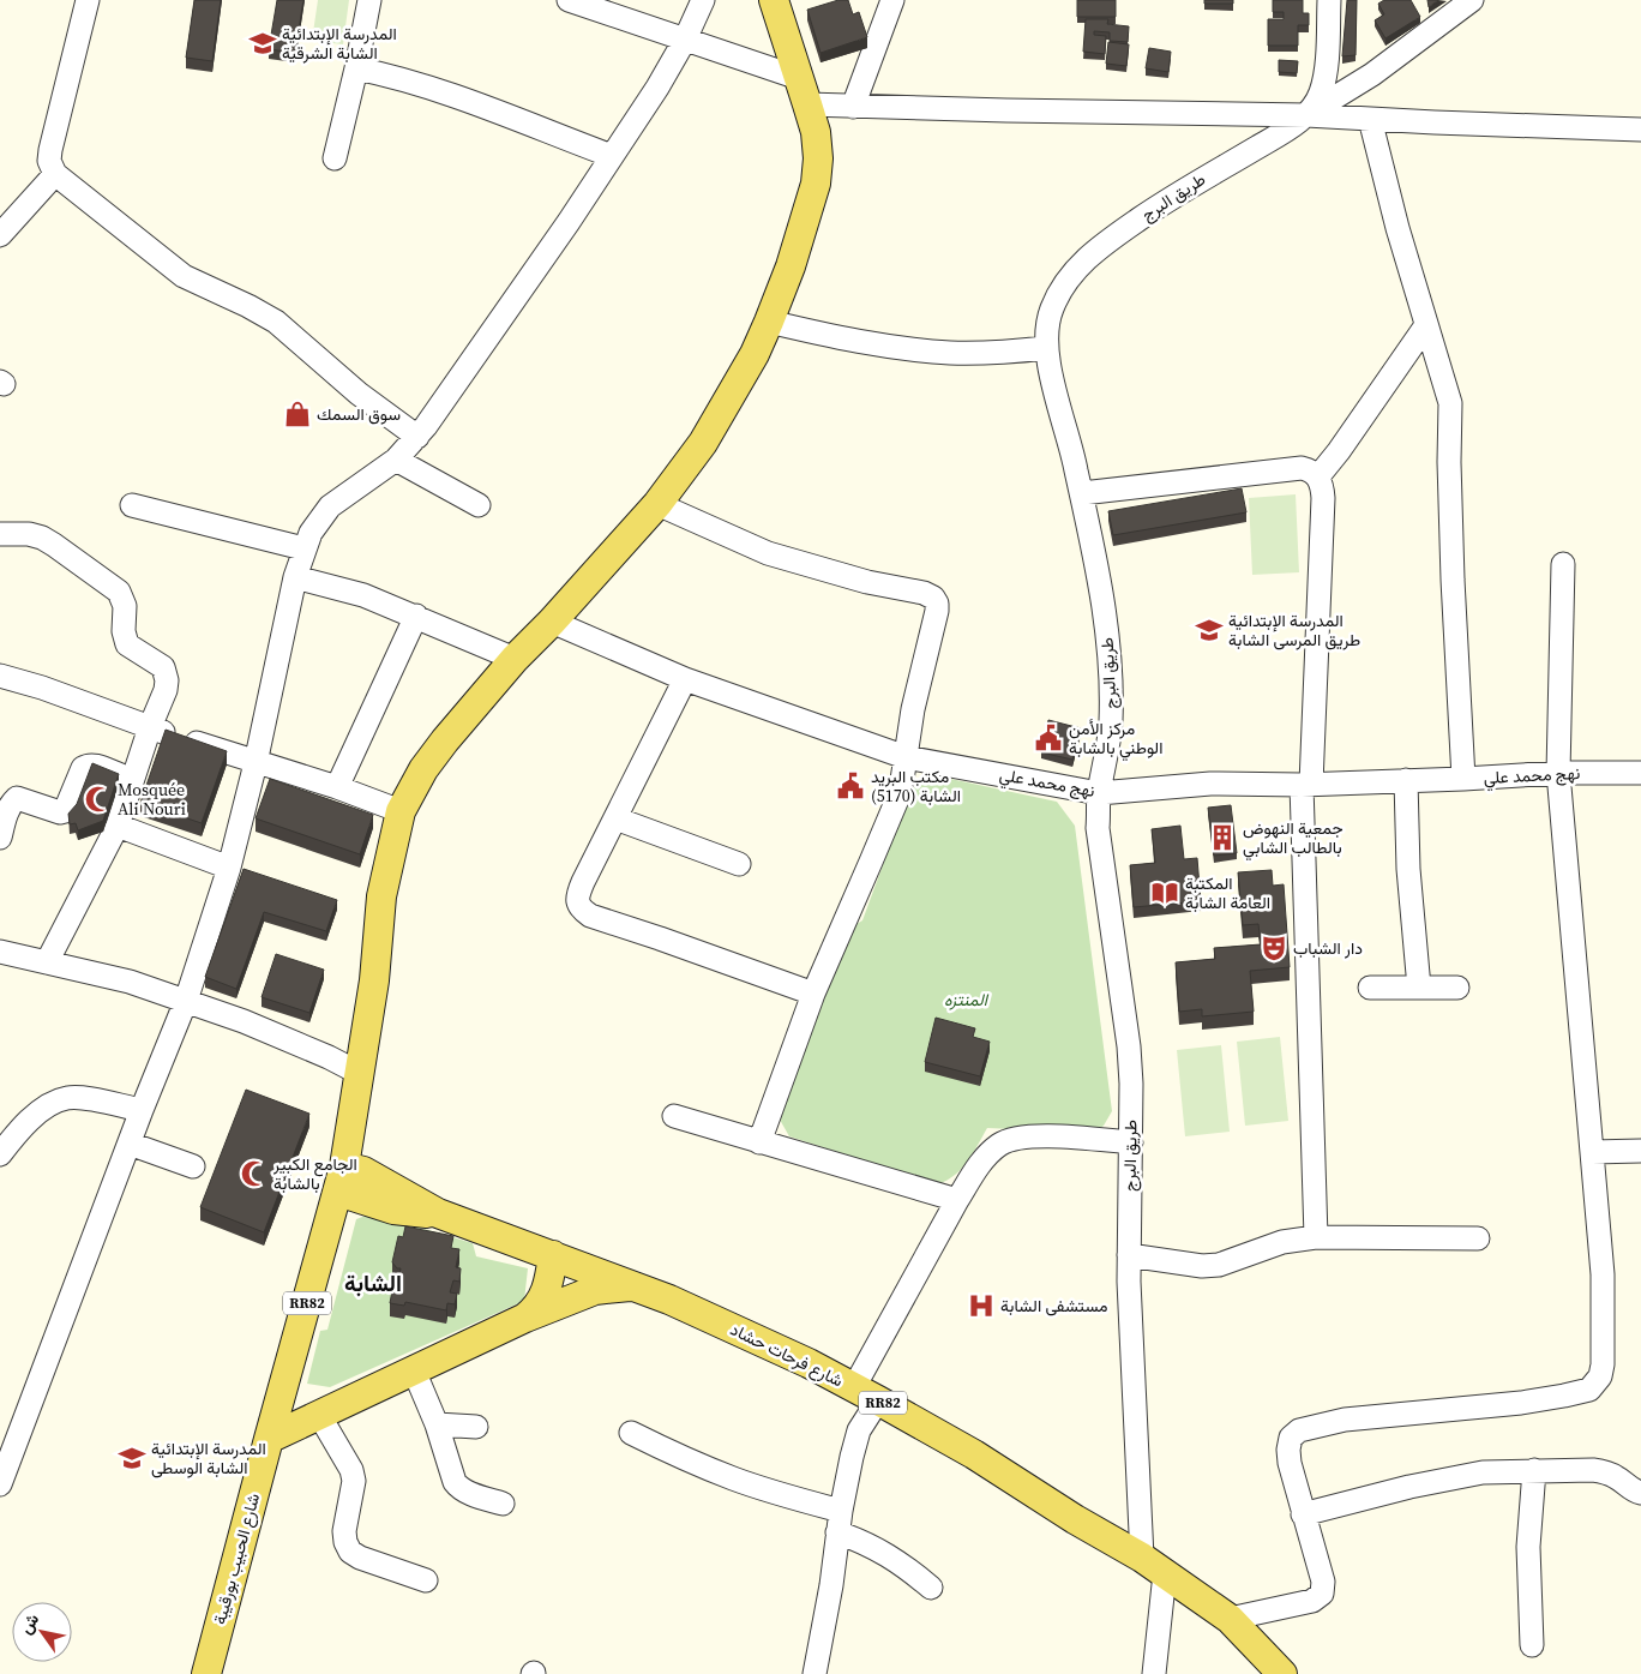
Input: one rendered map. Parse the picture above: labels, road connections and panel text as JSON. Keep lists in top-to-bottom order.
{
  "streets": {
    "main road": ["RR82", "شارع فرحات حشاد", "شارع الحبيب بورقيبة"],
    "street": ["طريق البرج", "نهج محمد علي"]
  },
  "crossings": [
    ["طريق البرج", "نهج محمد علي"],
    ["طريق البرج", "شارع فرحات حشاد"],
    ["نهج محمد علي", "شارع الحبيب بورقيبة"],
    ["شارع فرحات حشاد", "شارع الحبيب بورقيبة"]
  ],
  "districts": ["الشابة"],
  "parks": ["المنتزه"],
  "places": {
    "school or university": ["المدرسة الإبتدائية الشابة الشرقية", "المدرسة الإبتدائية طريق المرسى الشابة", "المدرسة الإبتدائية الشابة الوسطى"],
    "shop": ["سوق السمك"],
    "public building": ["مركز الأمن الوطني بالشابة", "مكتب البريد الشابة (5170)"],
    "mosque": ["Mosquée Ali Nouri", "الجامع الكبير بالشابة"],
    "building": ["جمعية النهوض بالطالب الشابي"],
    "library": ["المكتبة العامة الشابة"],
    "theatre": ["دار الشباب"],
    "hospital": ["مستشفى الشابة"]
  },
  "north": "top left"
}
